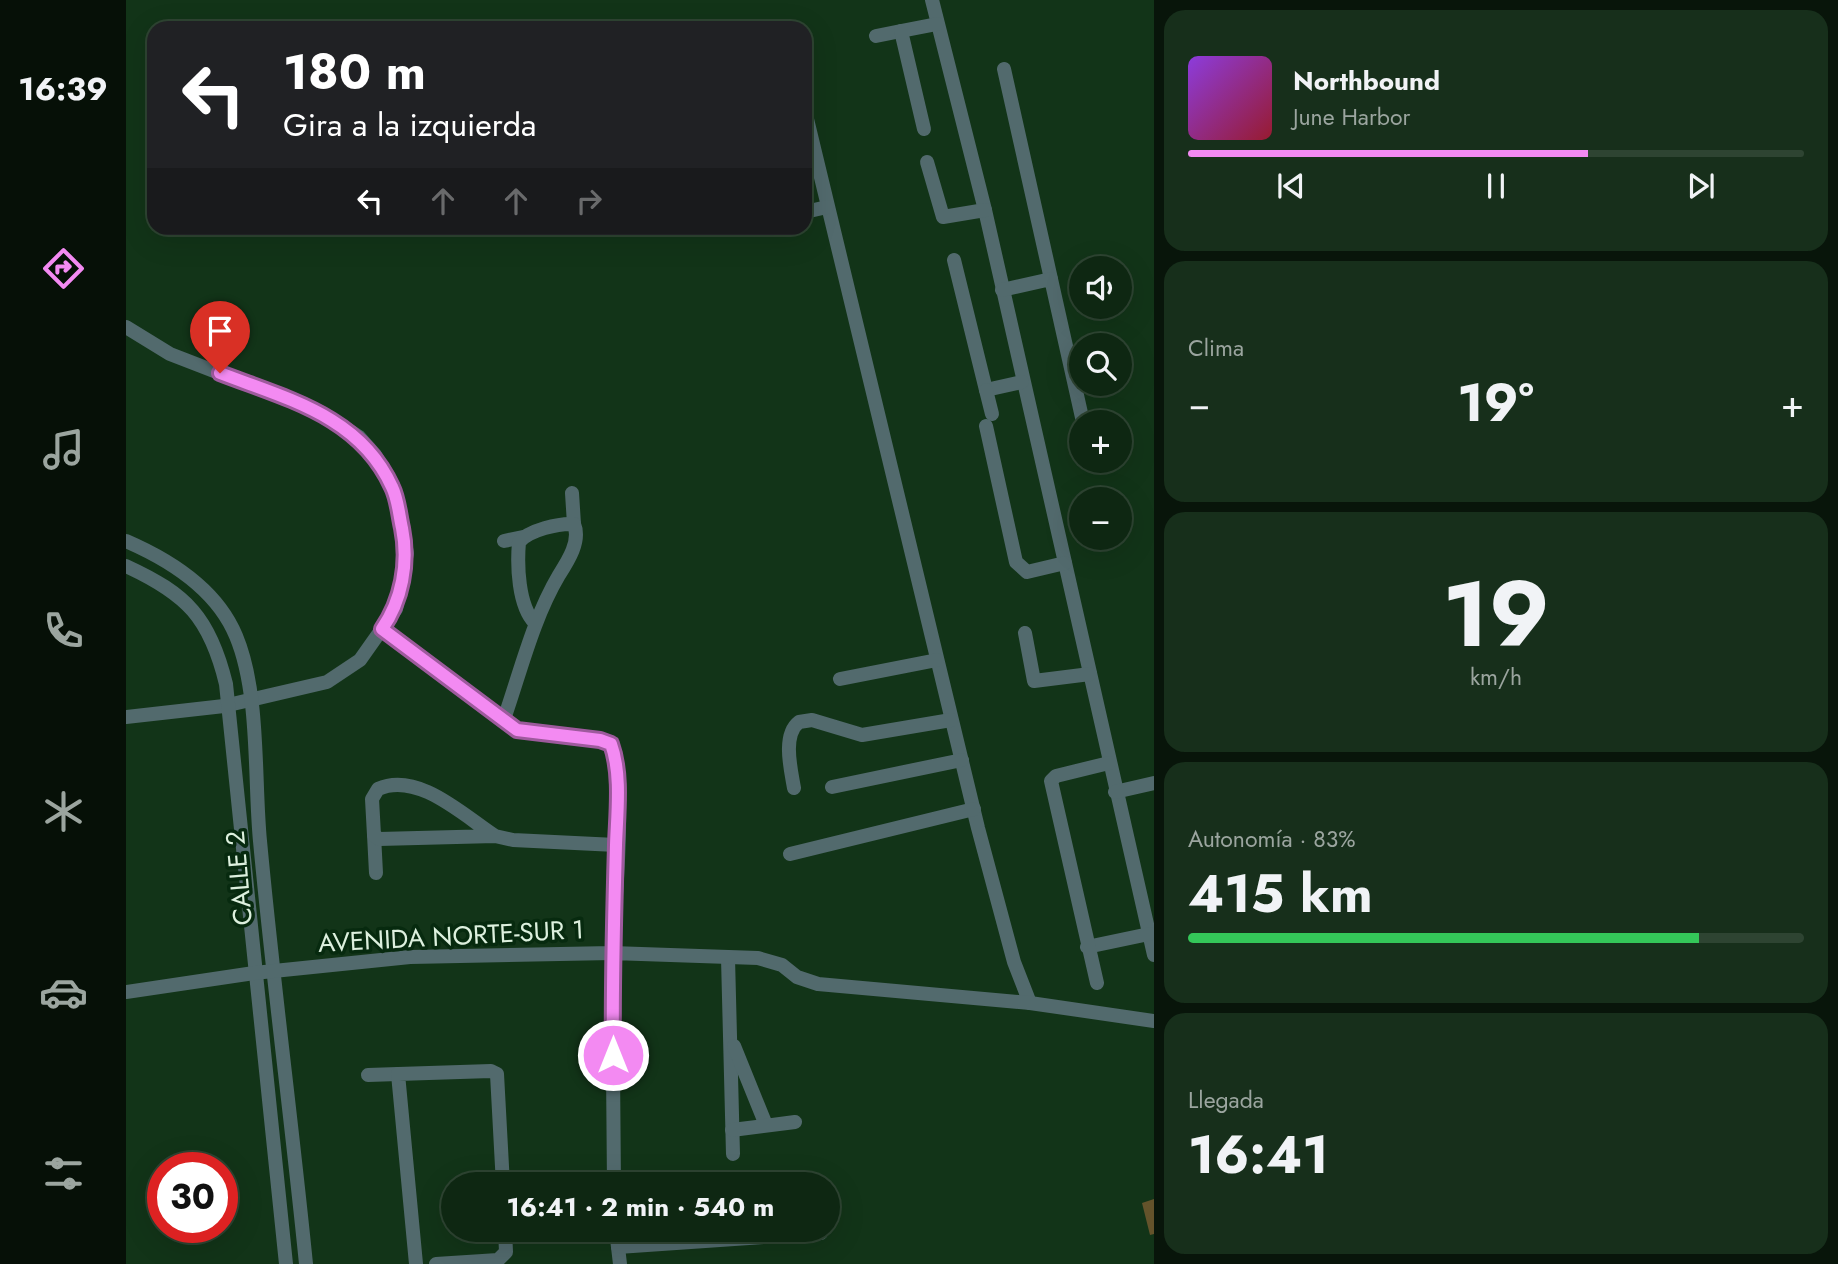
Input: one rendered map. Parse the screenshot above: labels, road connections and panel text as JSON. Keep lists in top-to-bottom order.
{
  "streets": {
    "street": ["CALLE 2", "AVENIDA NORTE-SUR 1"]
  },
  "crossings": [
    ["CALLE 2", "AVENIDA NORTE-SUR 1"]
  ],
  "page": {
    "tabs": "16:39",
    "turn": ["180 m", "Gira a la izquierda"],
    "song": ["Northbound", "June Harbor"],
    "map_buttons": ["+", "−"],
    "tile": [
      "Clima",
      ["19", "km/h"],
      ["Autonomía · 83%", "415 km"],
      ["Llegada", "16:41"]
    ],
    "heat": ["−", "19°", "+"],
    "limit": "30",
    "trip": "16:41 · 2 min · 540 m"
  }
}
